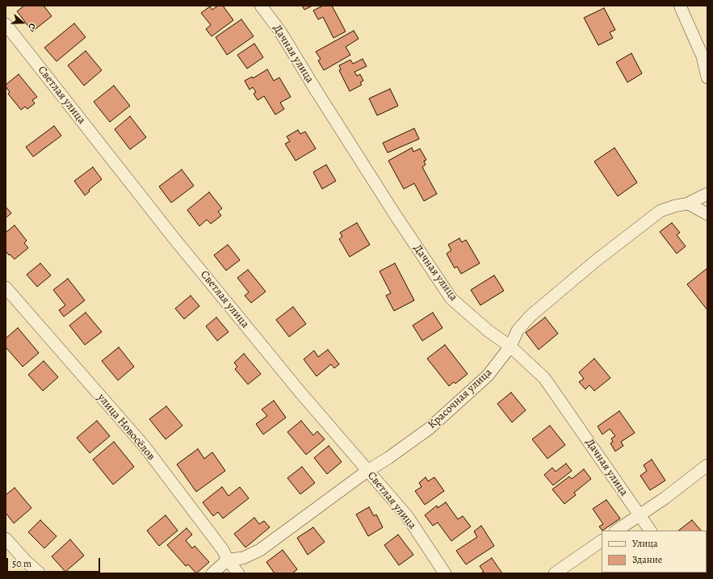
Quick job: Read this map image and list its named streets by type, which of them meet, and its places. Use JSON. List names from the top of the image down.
{
  "streets": {
    "street": [
      "Дачная улица",
      "Светлая улица",
      "Красочная улица",
      "улица Новосёлов"
    ]
  },
  "crossings": [
    ["Дачная улица", "Красочная улица"],
    ["Светлая улица", "Красочная улица"],
    ["Красочная улица", "улица Новосёлов"]
  ],
  "legend": ["Улица", "Здание"],
  "scale_bar": "50 m",
  "north": "right"
}
